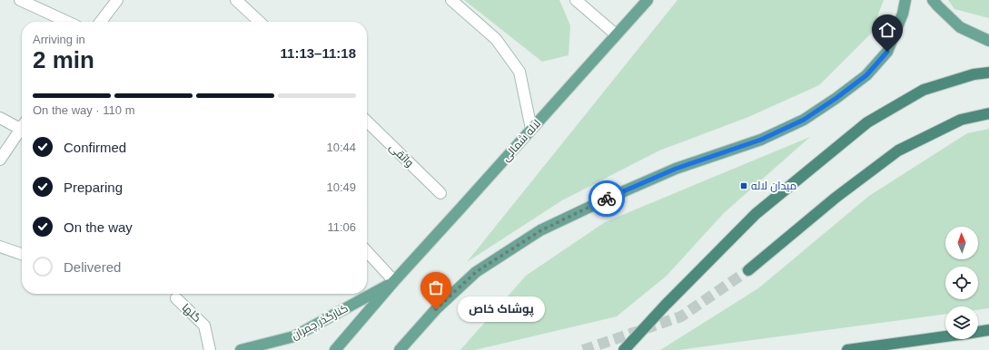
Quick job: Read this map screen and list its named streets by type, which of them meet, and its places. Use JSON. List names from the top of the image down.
{
  "streets": {
    "main road": ["لاله شمالی", "کنارگذر چمران"],
    "street": ["واثقی", "گلها"]
  },
  "crossings": [
    ["لاله شمالی", "کنارگذر چمران"]
  ],
  "places": {
    "transit": ["میدان لاله"],
    "other": ["پوشاک خاص"]
  },
  "north": "top",
  "page": {
    "heading": ["2 min", "Arriving in", "11:13–11:18"],
    "bar": "On the way · 110 m",
    "list": [
      ["Confirmed", "10:44"],
      ["Preparing", "10:49"],
      ["On the way", "11:06"],
      "Delivered"
    ],
    "bubble": "پوشاک خاص"
  }
}
